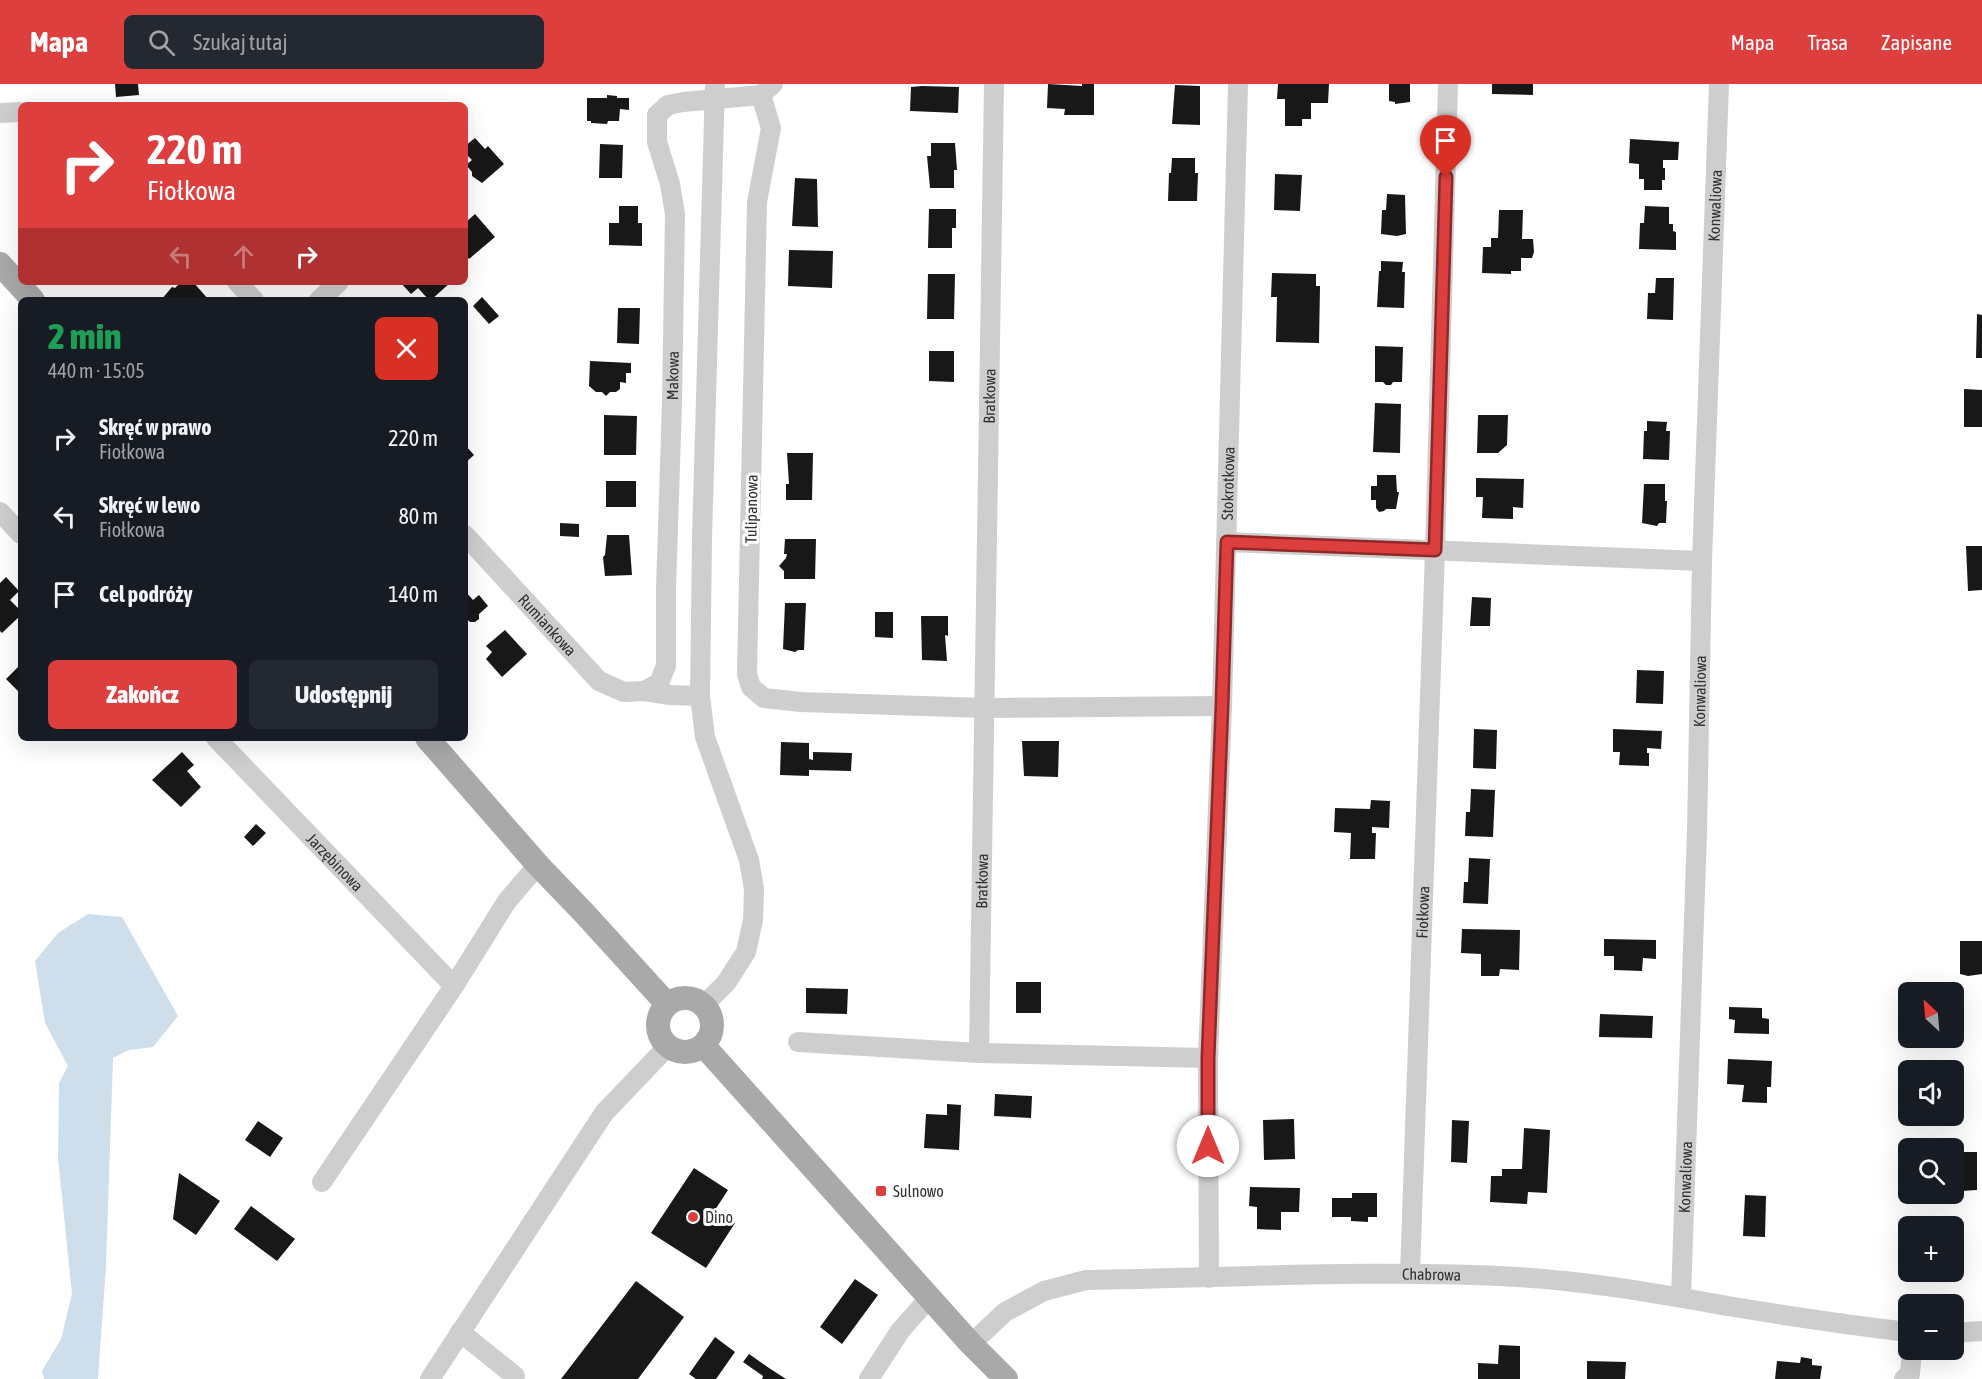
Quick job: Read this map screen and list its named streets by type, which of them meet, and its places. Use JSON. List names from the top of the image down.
{
  "streets": {
    "street": [
      "Konwaliowa",
      "Makowa",
      "Bratkowa",
      "Stokrotkowa",
      "Tulipanowa",
      "Rumiankowa",
      "Jarzębinowa",
      "Fiołkowa",
      "Chabrowa"
    ]
  },
  "crossings": [
    ["Konwaliowa", "Chabrowa"],
    ["Makowa", "Tulipanowa"],
    ["Makowa", "Rumiankowa"],
    ["Bratkowa", "Tulipanowa"],
    ["Stokrotkowa", "Chabrowa"],
    ["Fiołkowa", "Chabrowa"]
  ],
  "places": {
    "transit": ["Sulnowo"],
    "other": ["Dino"]
  },
  "north": "top left",
  "page": {
    "header": "Mapa",
    "search": "Szukaj tutaj",
    "nav": ["Mapa", "Trasa", "Zapisane"],
    "turn": ["220 m", "Fiołkowa"],
    "heading": ["2 min", "440 m · 15:05"],
    "list": [
      {
        "name": "Skręć w prawo",
        "note": "Fiołkowa",
        "value": "220 m"
      },
      {
        "name": "Skręć w lewo",
        "note": "Fiołkowa",
        "value": "80 m"
      },
      {
        "name": "Cel podróży",
        "value": "140 m"
      }
    ],
    "buttons": ["Zakończ", "Udostępnij"],
    "map_buttons": ["+", "−"]
  }
}
